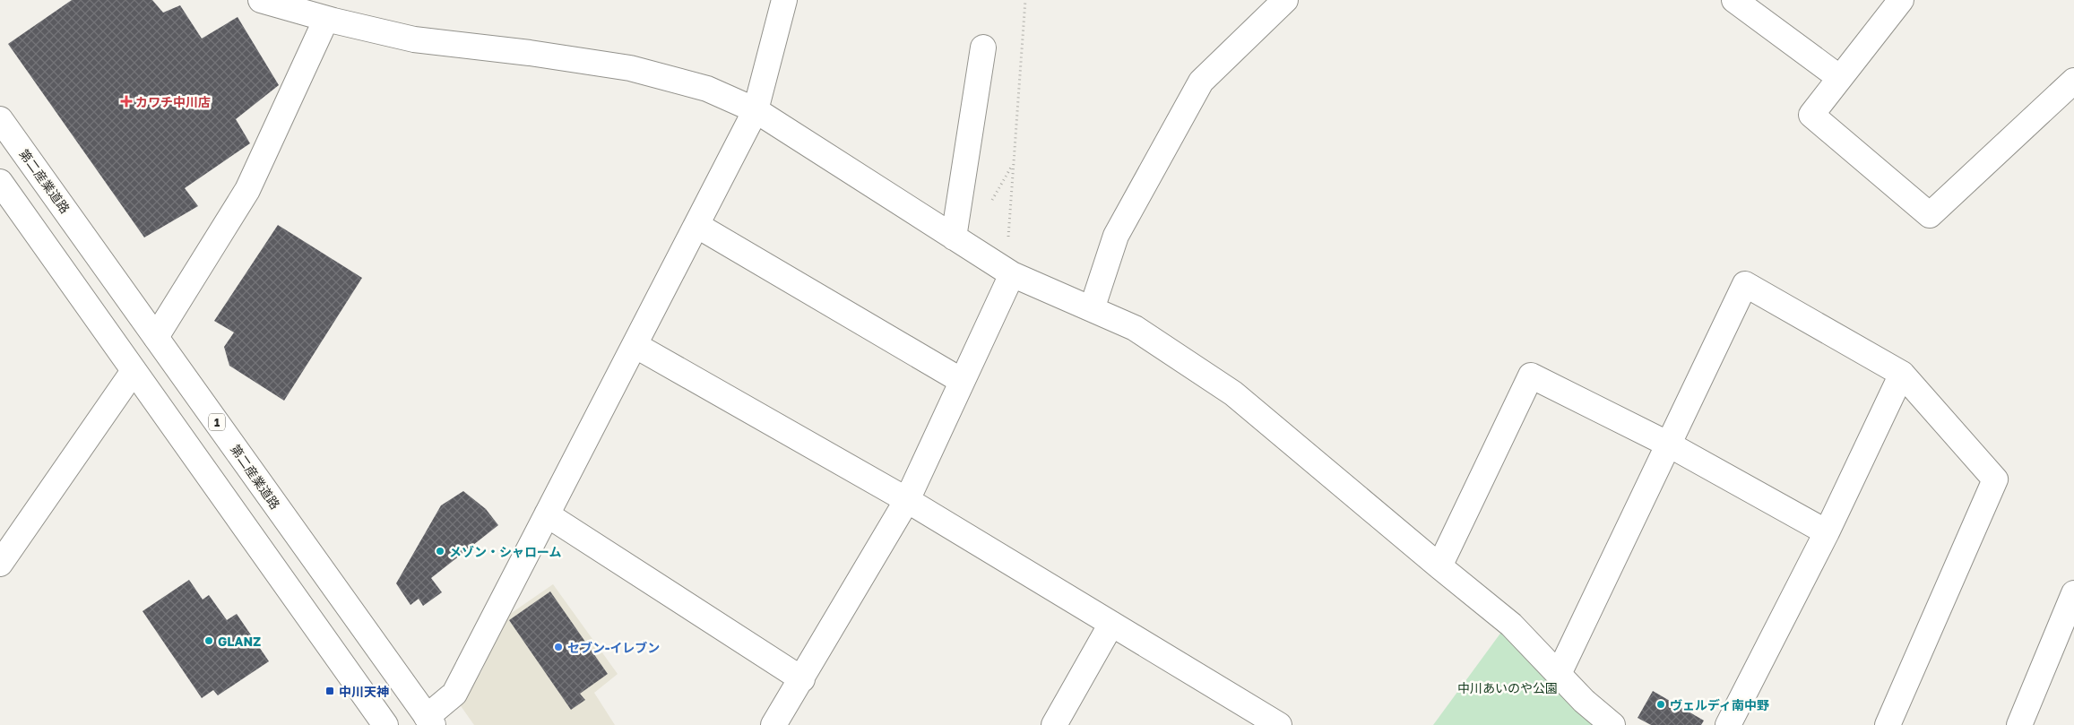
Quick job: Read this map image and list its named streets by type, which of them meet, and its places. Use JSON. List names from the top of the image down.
{
  "streets": {
    "street": ["第二産業道路", "1"]
  },
  "parks": ["中川あいのや公園"],
  "places": {
    "health": ["カワチ中川店"],
    "other": [
      "メゾン・シャローム",
      "GLANZ",
      "セブン-イレブン",
      "ヴェルディ南中野"
    ],
    "transit": ["中川天神"]
  }
}
